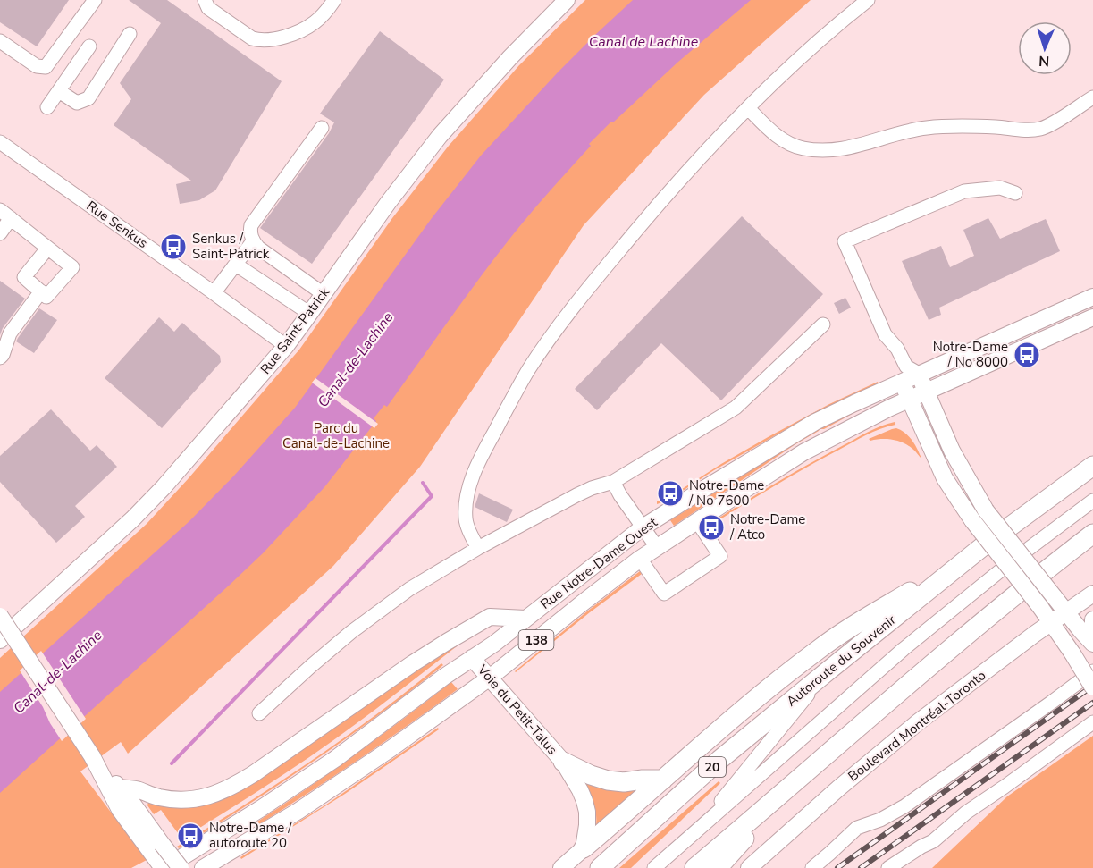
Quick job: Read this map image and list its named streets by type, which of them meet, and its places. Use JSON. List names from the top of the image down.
{
  "streets": {
    "highway": ["Autoroute du Souvenir", "20"],
    "main road": [
      "Rue Saint-Patrick",
      "Rue Notre-Dame Ouest",
      "138",
      "Voie du Petit-Talus",
      "Boulevard Montréal-Toronto"
    ],
    "street": ["Rue Senkus"]
  },
  "crossings": [
    ["Rue Senkus", "Rue Saint-Patrick"],
    ["Rue Notre-Dame Ouest", "Voie du Petit-Talus"]
  ],
  "water": ["Canal de Lachine", "Canal-de-Lachine"],
  "parks": ["Parc du Canal-de-Lachine"],
  "places": {
    "bus stop": [
      "Senkus / Saint-Patrick",
      "Notre-Dame / No 8000",
      "Notre-Dame / No 7600",
      "Notre-Dame / Atco",
      "Notre-Dame / autoroute 20"
    ]
  },
  "north": "bottom"
}
